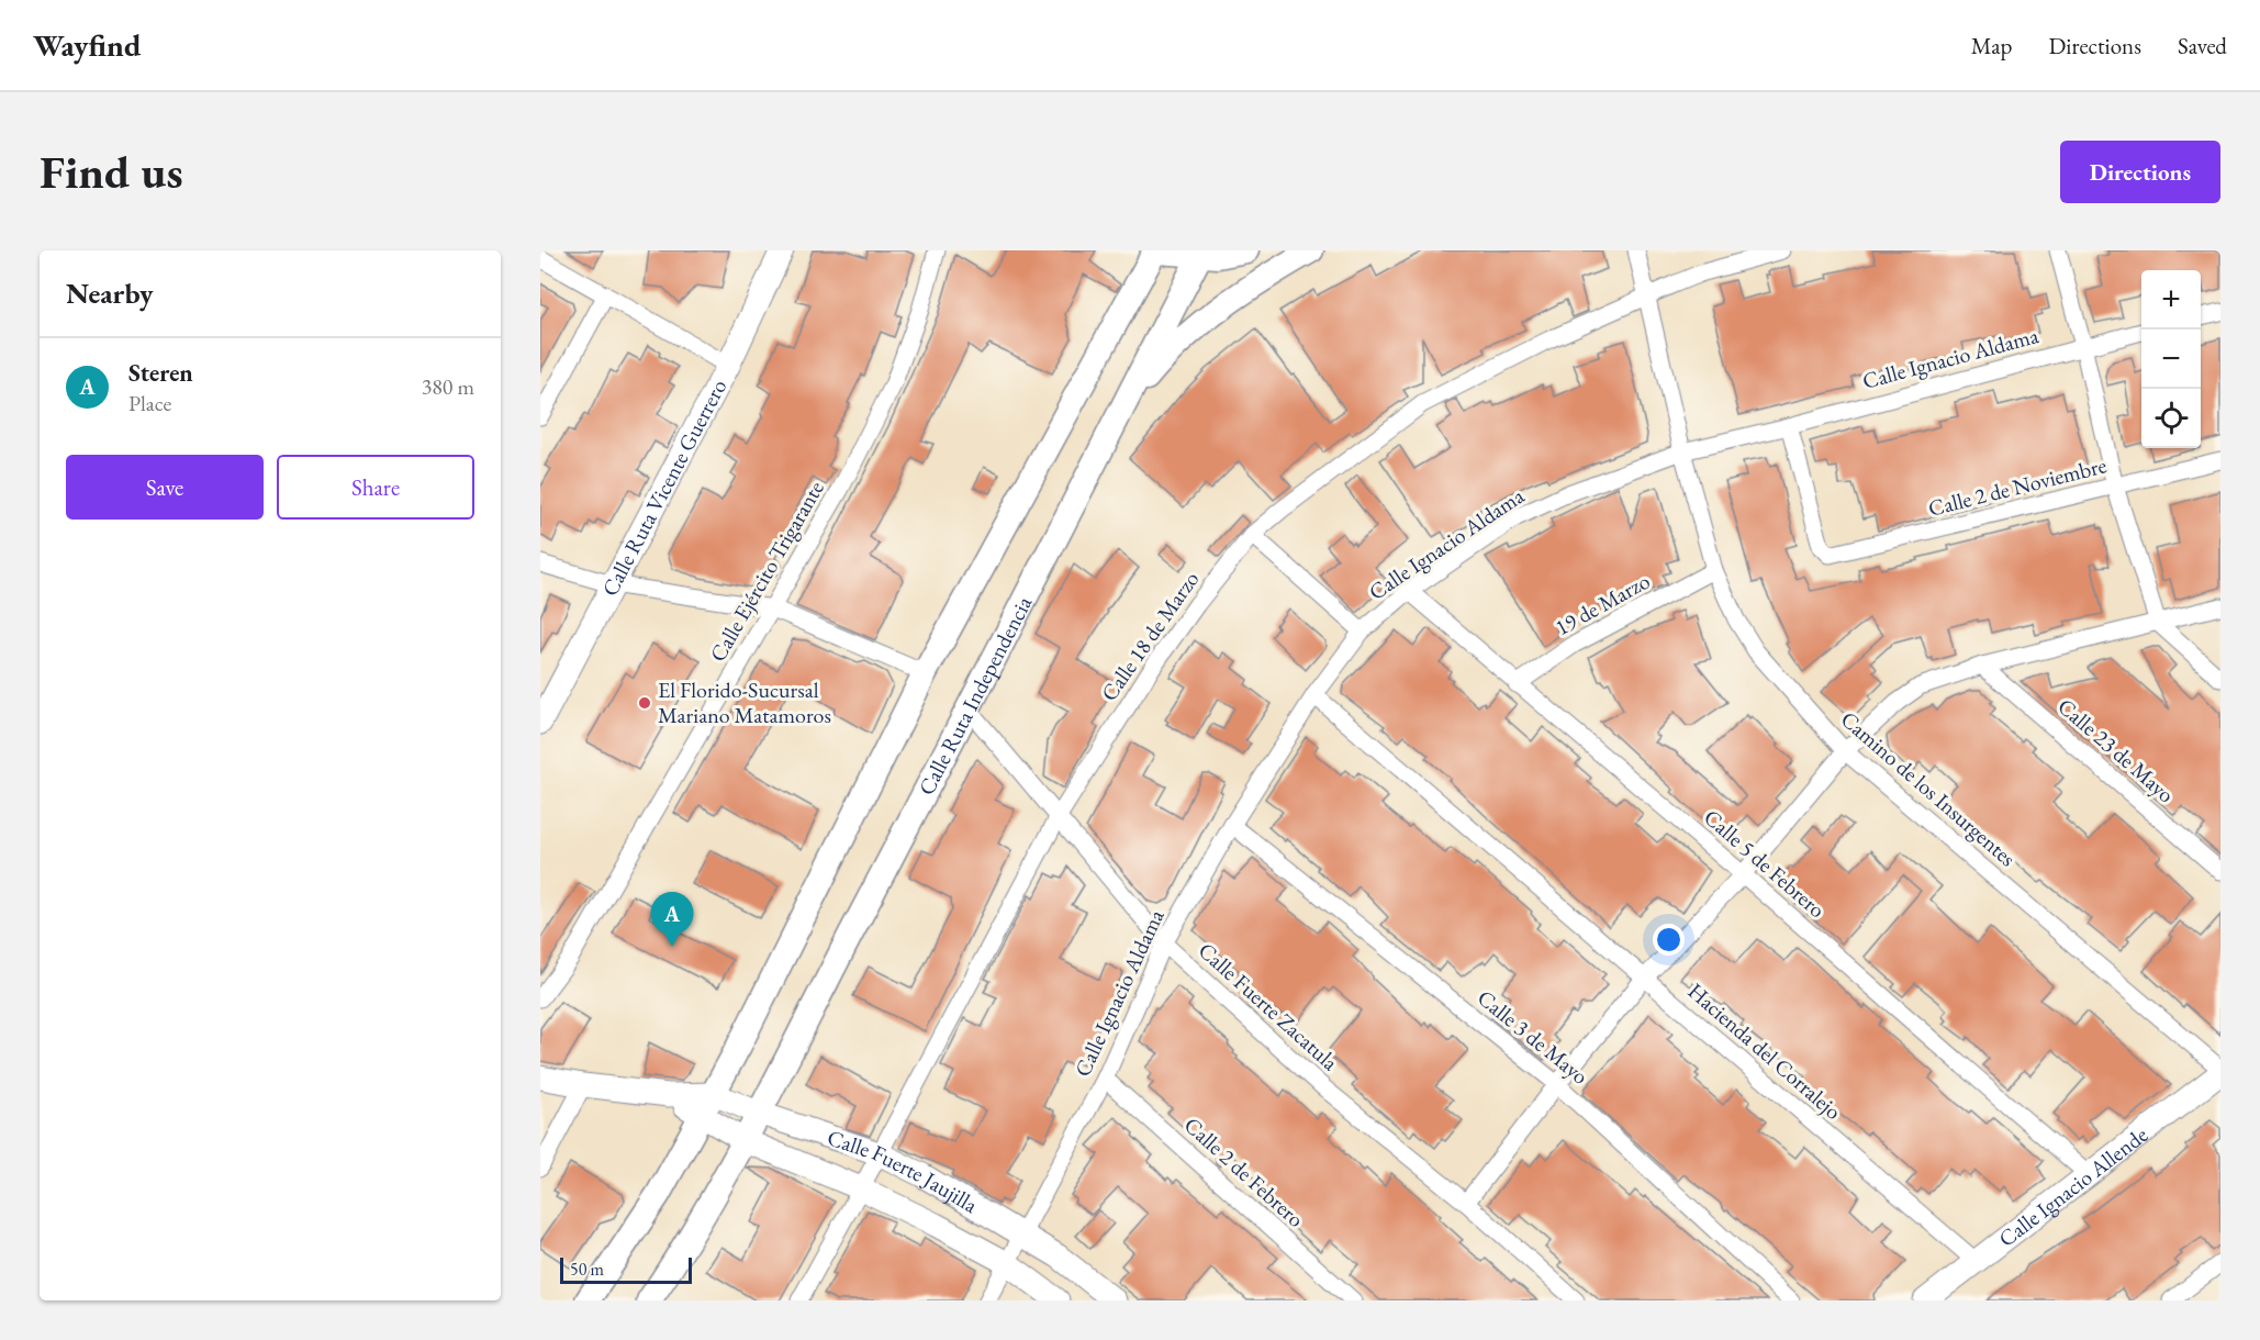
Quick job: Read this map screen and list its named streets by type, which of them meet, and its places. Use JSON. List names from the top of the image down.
{
  "streets": {
    "main road": [
      "Calle Ruta Vicente Guerrero",
      "Calle Ruta Independencia",
      "Calle Fuerte Jaujilla",
      "Calle Ignacio Allende"
    ],
    "street": [
      "Calle Ignacio Aldama",
      "Calle 2 de Noviembre",
      "Calle Ejército Trigarante",
      "19 de Marzo",
      "Calle 18 de Marzo",
      "Calle 23 de Mayo",
      "Camino de los Insurgentes",
      "Calle 5 de Febrero",
      "Calle Fuerte Zacatula",
      "Calle 3 de Mayo",
      "Hacienda del Corralejo",
      "Calle 2 de Febrero"
    ]
  },
  "crossings": [
    ["Calle Ignacio Aldama", "Calle 2 de Noviembre"],
    ["Calle Ignacio Aldama", "Camino de los Insurgentes"],
    ["Calle Ignacio Aldama", "Calle 5 de Febrero"],
    ["Calle Ignacio Aldama", "Calle Fuerte Zacatula"],
    ["Calle Ignacio Aldama", "Calle 3 de Mayo"],
    ["Calle Ignacio Aldama", "Hacienda del Corralejo"],
    ["Calle Ignacio Aldama", "Calle Fuerte Jaujilla"],
    ["Calle Ignacio Aldama", "Calle 2 de Febrero"],
    ["19 de Marzo", "Camino de los Insurgentes"],
    ["19 de Marzo", "Calle 5 de Febrero"],
    ["Calle 18 de Marzo", "Camino de los Insurgentes"],
    ["Calle 18 de Marzo", "Calle Fuerte Zacatula"],
    ["Calle 18 de Marzo", "Calle Fuerte Jaujilla"],
    ["Calle Ruta Independencia", "Calle Fuerte Zacatula"],
    ["Calle Ruta Independencia", "Calle Fuerte Jaujilla"],
    ["Camino de los Insurgentes", "Calle Ignacio Allende"],
    ["Calle 5 de Febrero", "Calle Ignacio Allende"],
    ["Hacienda del Corralejo", "Calle Ignacio Allende"]
  ],
  "places": ["El Florido-Sucursal Mariano Matamoros"],
  "scale_bar": "50 m",
  "page": {
    "header": "Wayfind",
    "nav": ["Map", "Directions", "Saved"],
    "buttons": [
      "Directions",
      ["Save", "Share"]
    ],
    "title": "Find us",
    "heading": "Nearby",
    "map_buttons": ["+", "−"],
    "list": [
      {
        "mark": "A",
        "name": "Steren",
        "note": "Place",
        "value": "380 m"
      }
    ],
    "pins": "A",
    "scale": "50 m"
  }
}
